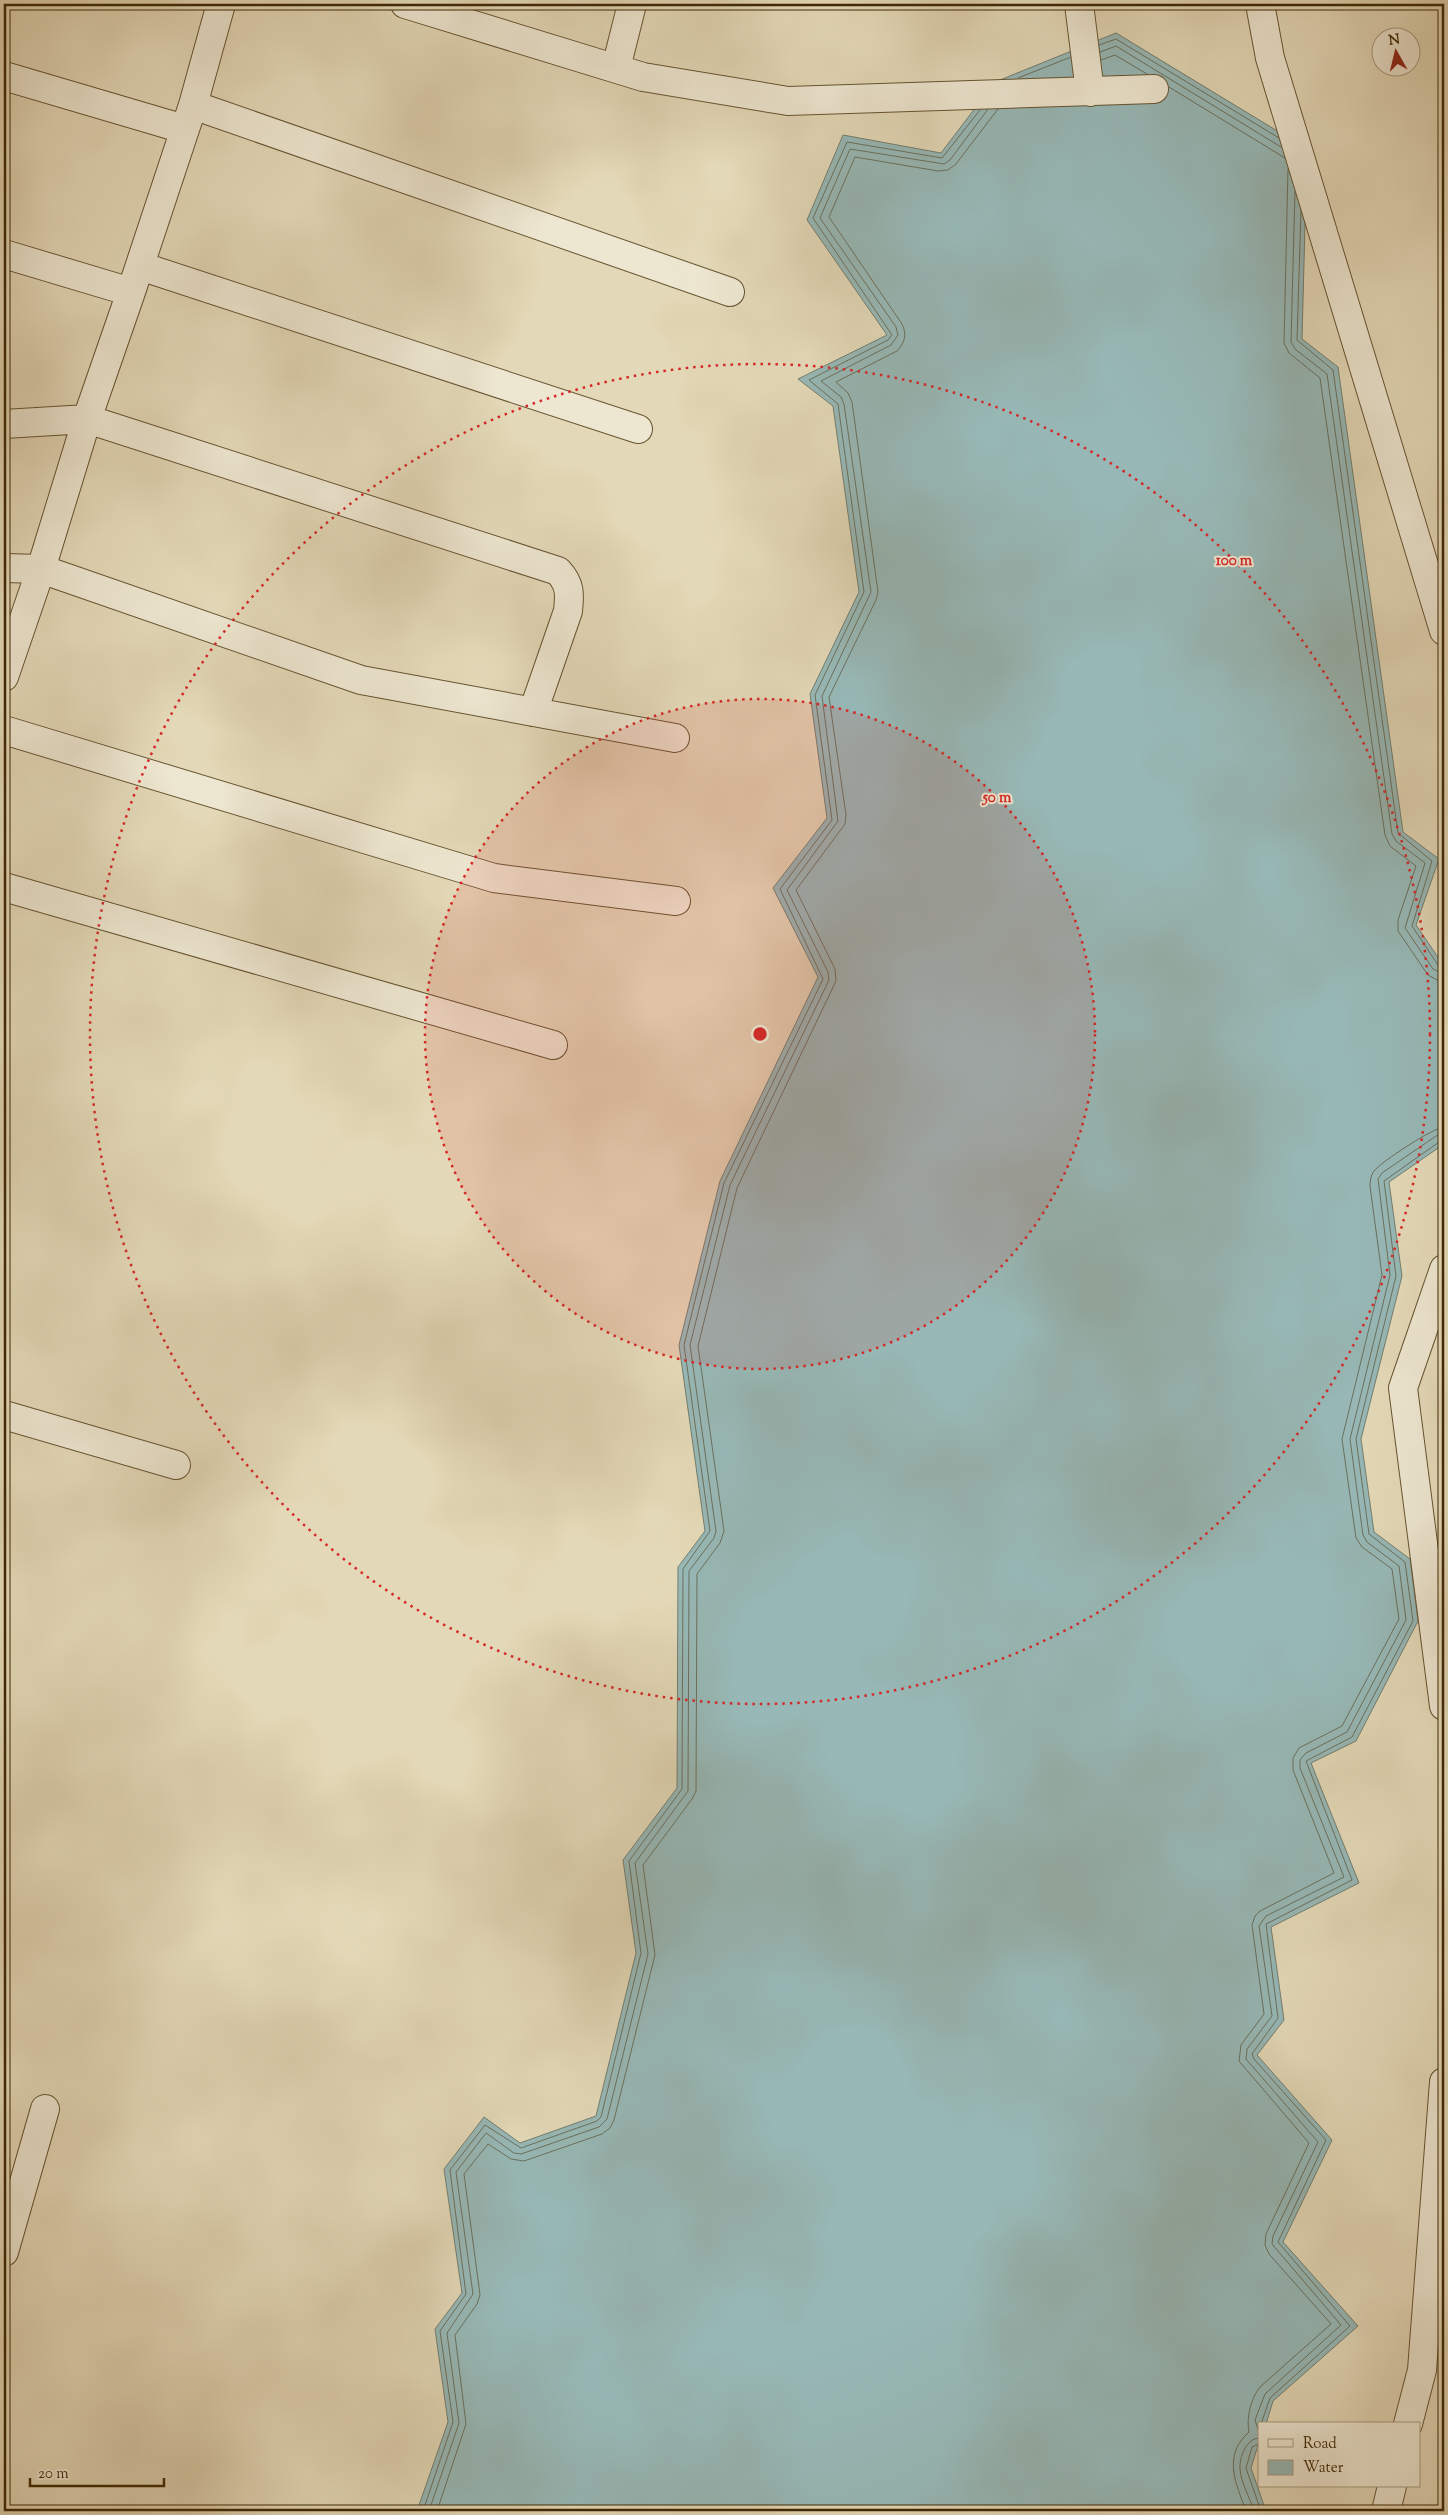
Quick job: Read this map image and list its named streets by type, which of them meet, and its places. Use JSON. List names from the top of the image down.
{
  "legend": ["Road", "Water"],
  "scale_bar": "20 m",
  "north": "top",
  "rings": ["100 m", "50 m"]
}
